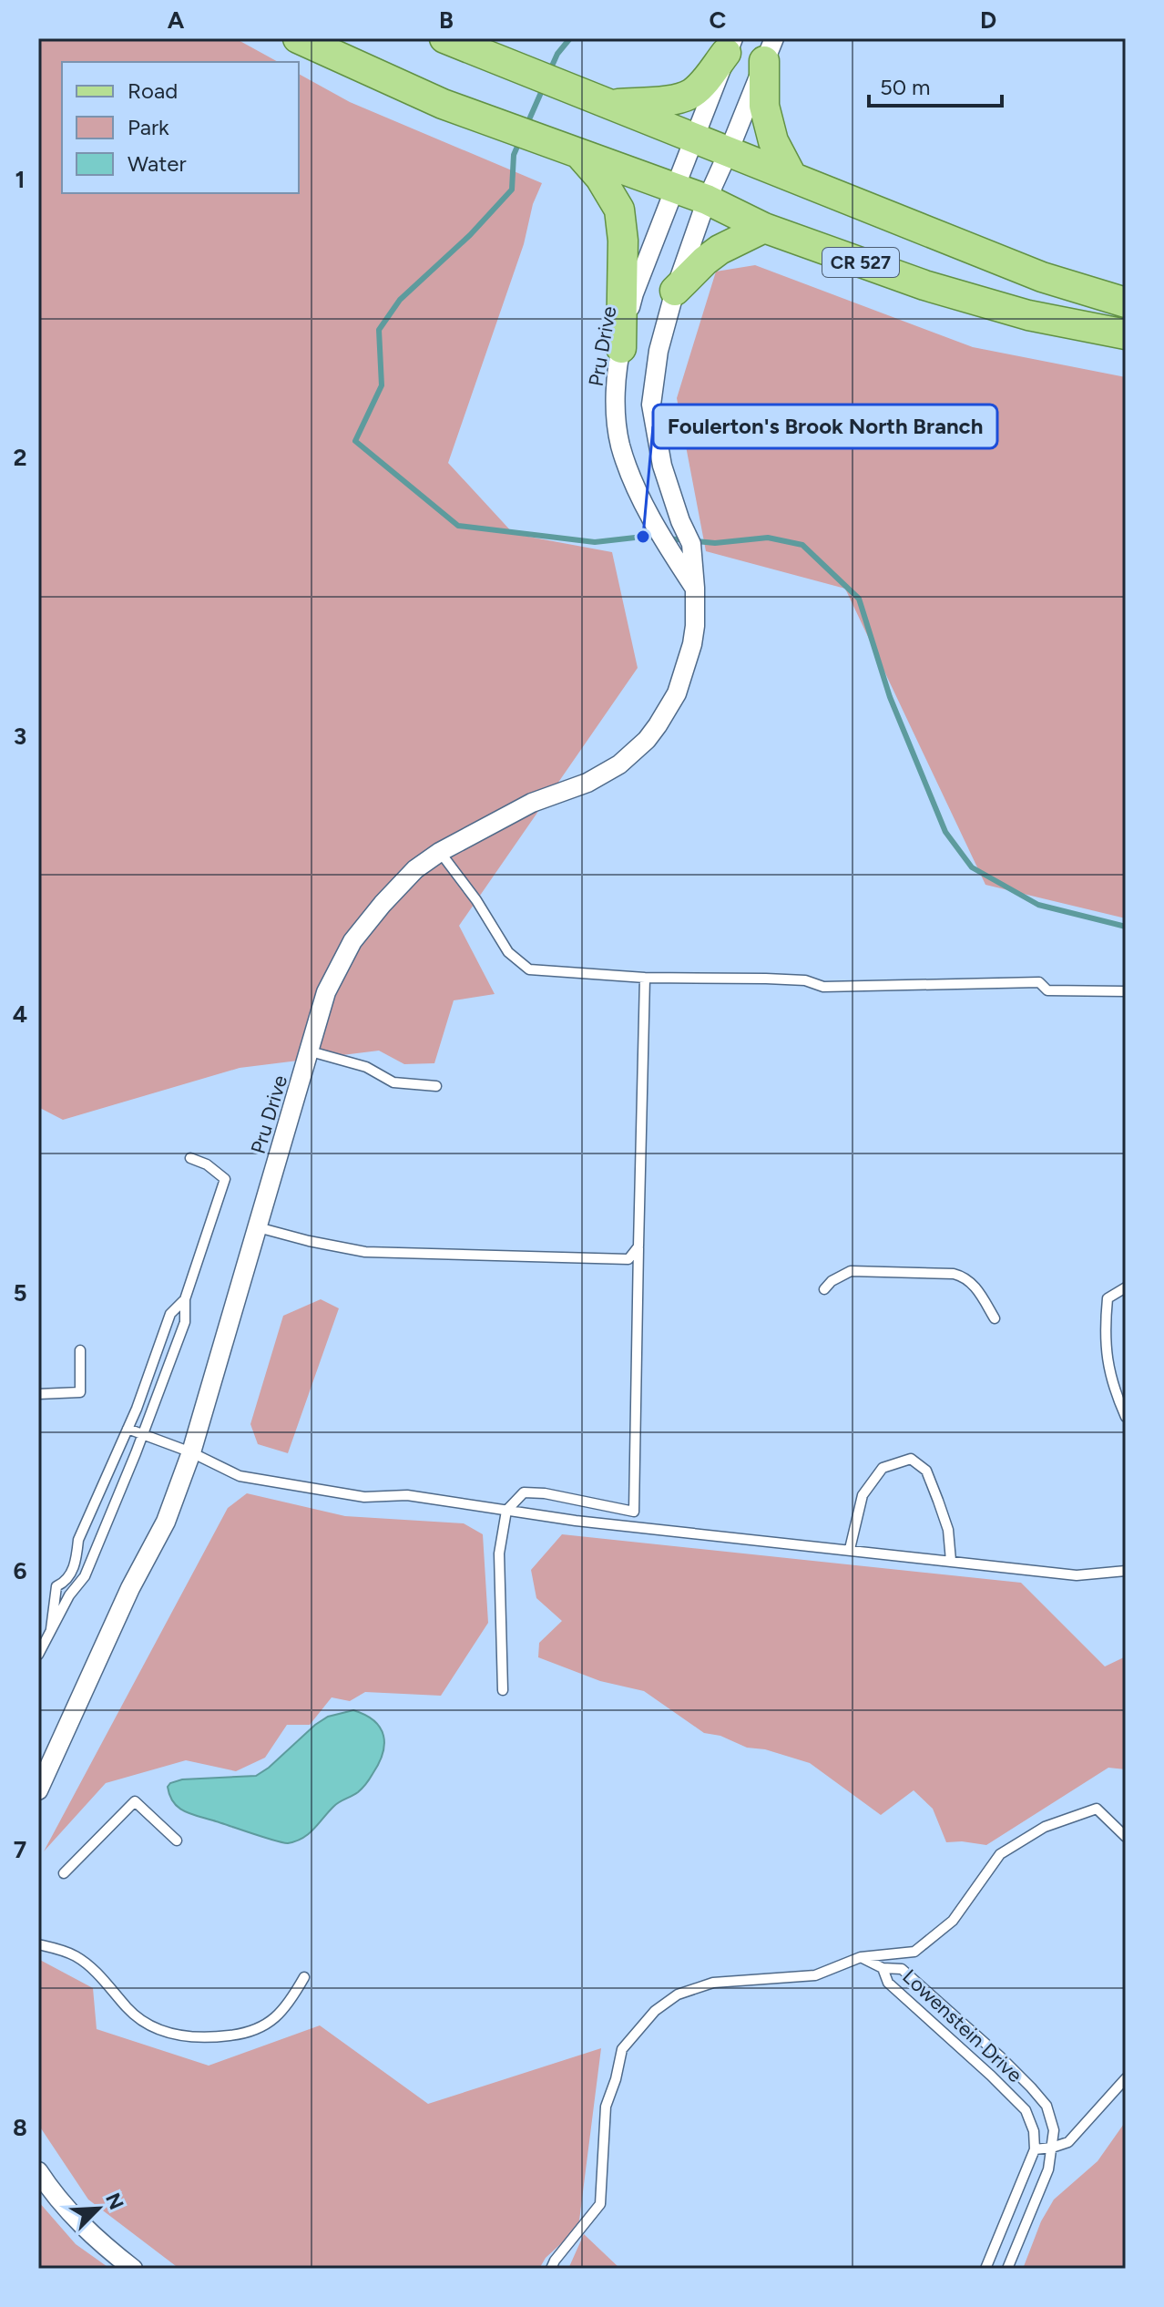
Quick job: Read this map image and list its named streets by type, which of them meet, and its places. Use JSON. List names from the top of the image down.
{
  "streets": {
    "main road": ["CR 527"],
    "street": ["Pru Drive"],
    "lane": ["Lowenstein Drive"]
  },
  "crossings": [
    ["CR 527", "Pru Drive"]
  ],
  "places": ["Foulerton's Brook North Branch"],
  "legend": ["Road", "Park", "Water"],
  "scale_bar": "50 m",
  "north": "top right",
  "grid": {
    "columns": [
      "A",
      "B",
      "C",
      "D"
    ],
    "rows": [
      "1",
      "2",
      "3",
      "4",
      "5",
      "6",
      "7",
      "8"
    ]
  }
}
